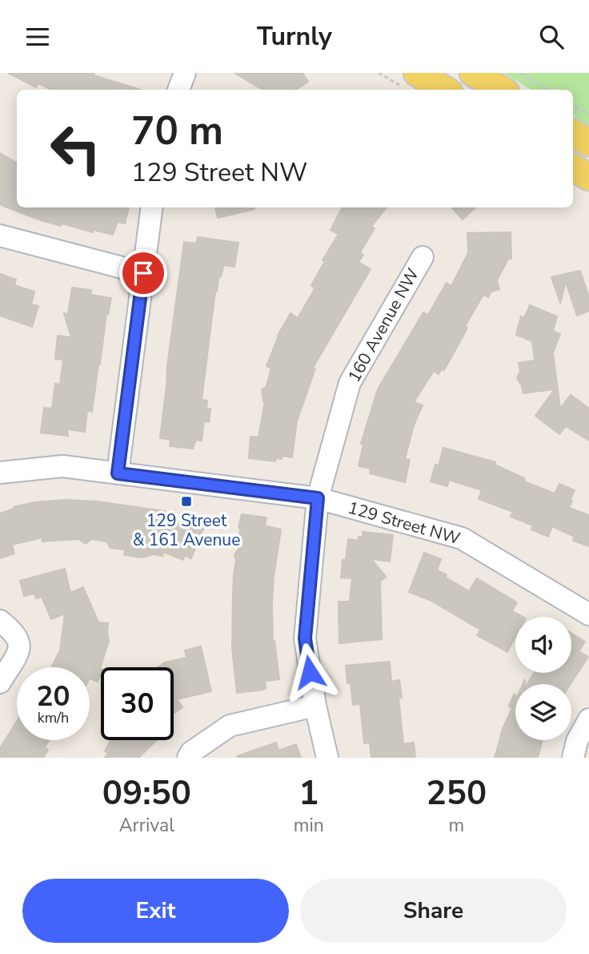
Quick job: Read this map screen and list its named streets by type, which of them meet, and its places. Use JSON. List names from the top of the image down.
{
  "streets": {
    "street": ["160 Avenue NW", "129 Street NW"]
  },
  "crossings": [
    ["160 Avenue NW", "129 Street NW"]
  ],
  "places": {
    "transit": ["129 Street & 161 Avenue"]
  },
  "page": {
    "header": "Turnly",
    "turn": ["70 m", "129 Street NW"],
    "speed": "20 km/h",
    "limit": "30",
    "eta": [
      "09:50",
      "Arrival",
      "1",
      "min",
      "250",
      "m"
    ],
    "buttons": ["Exit", "Share"]
  }
}
